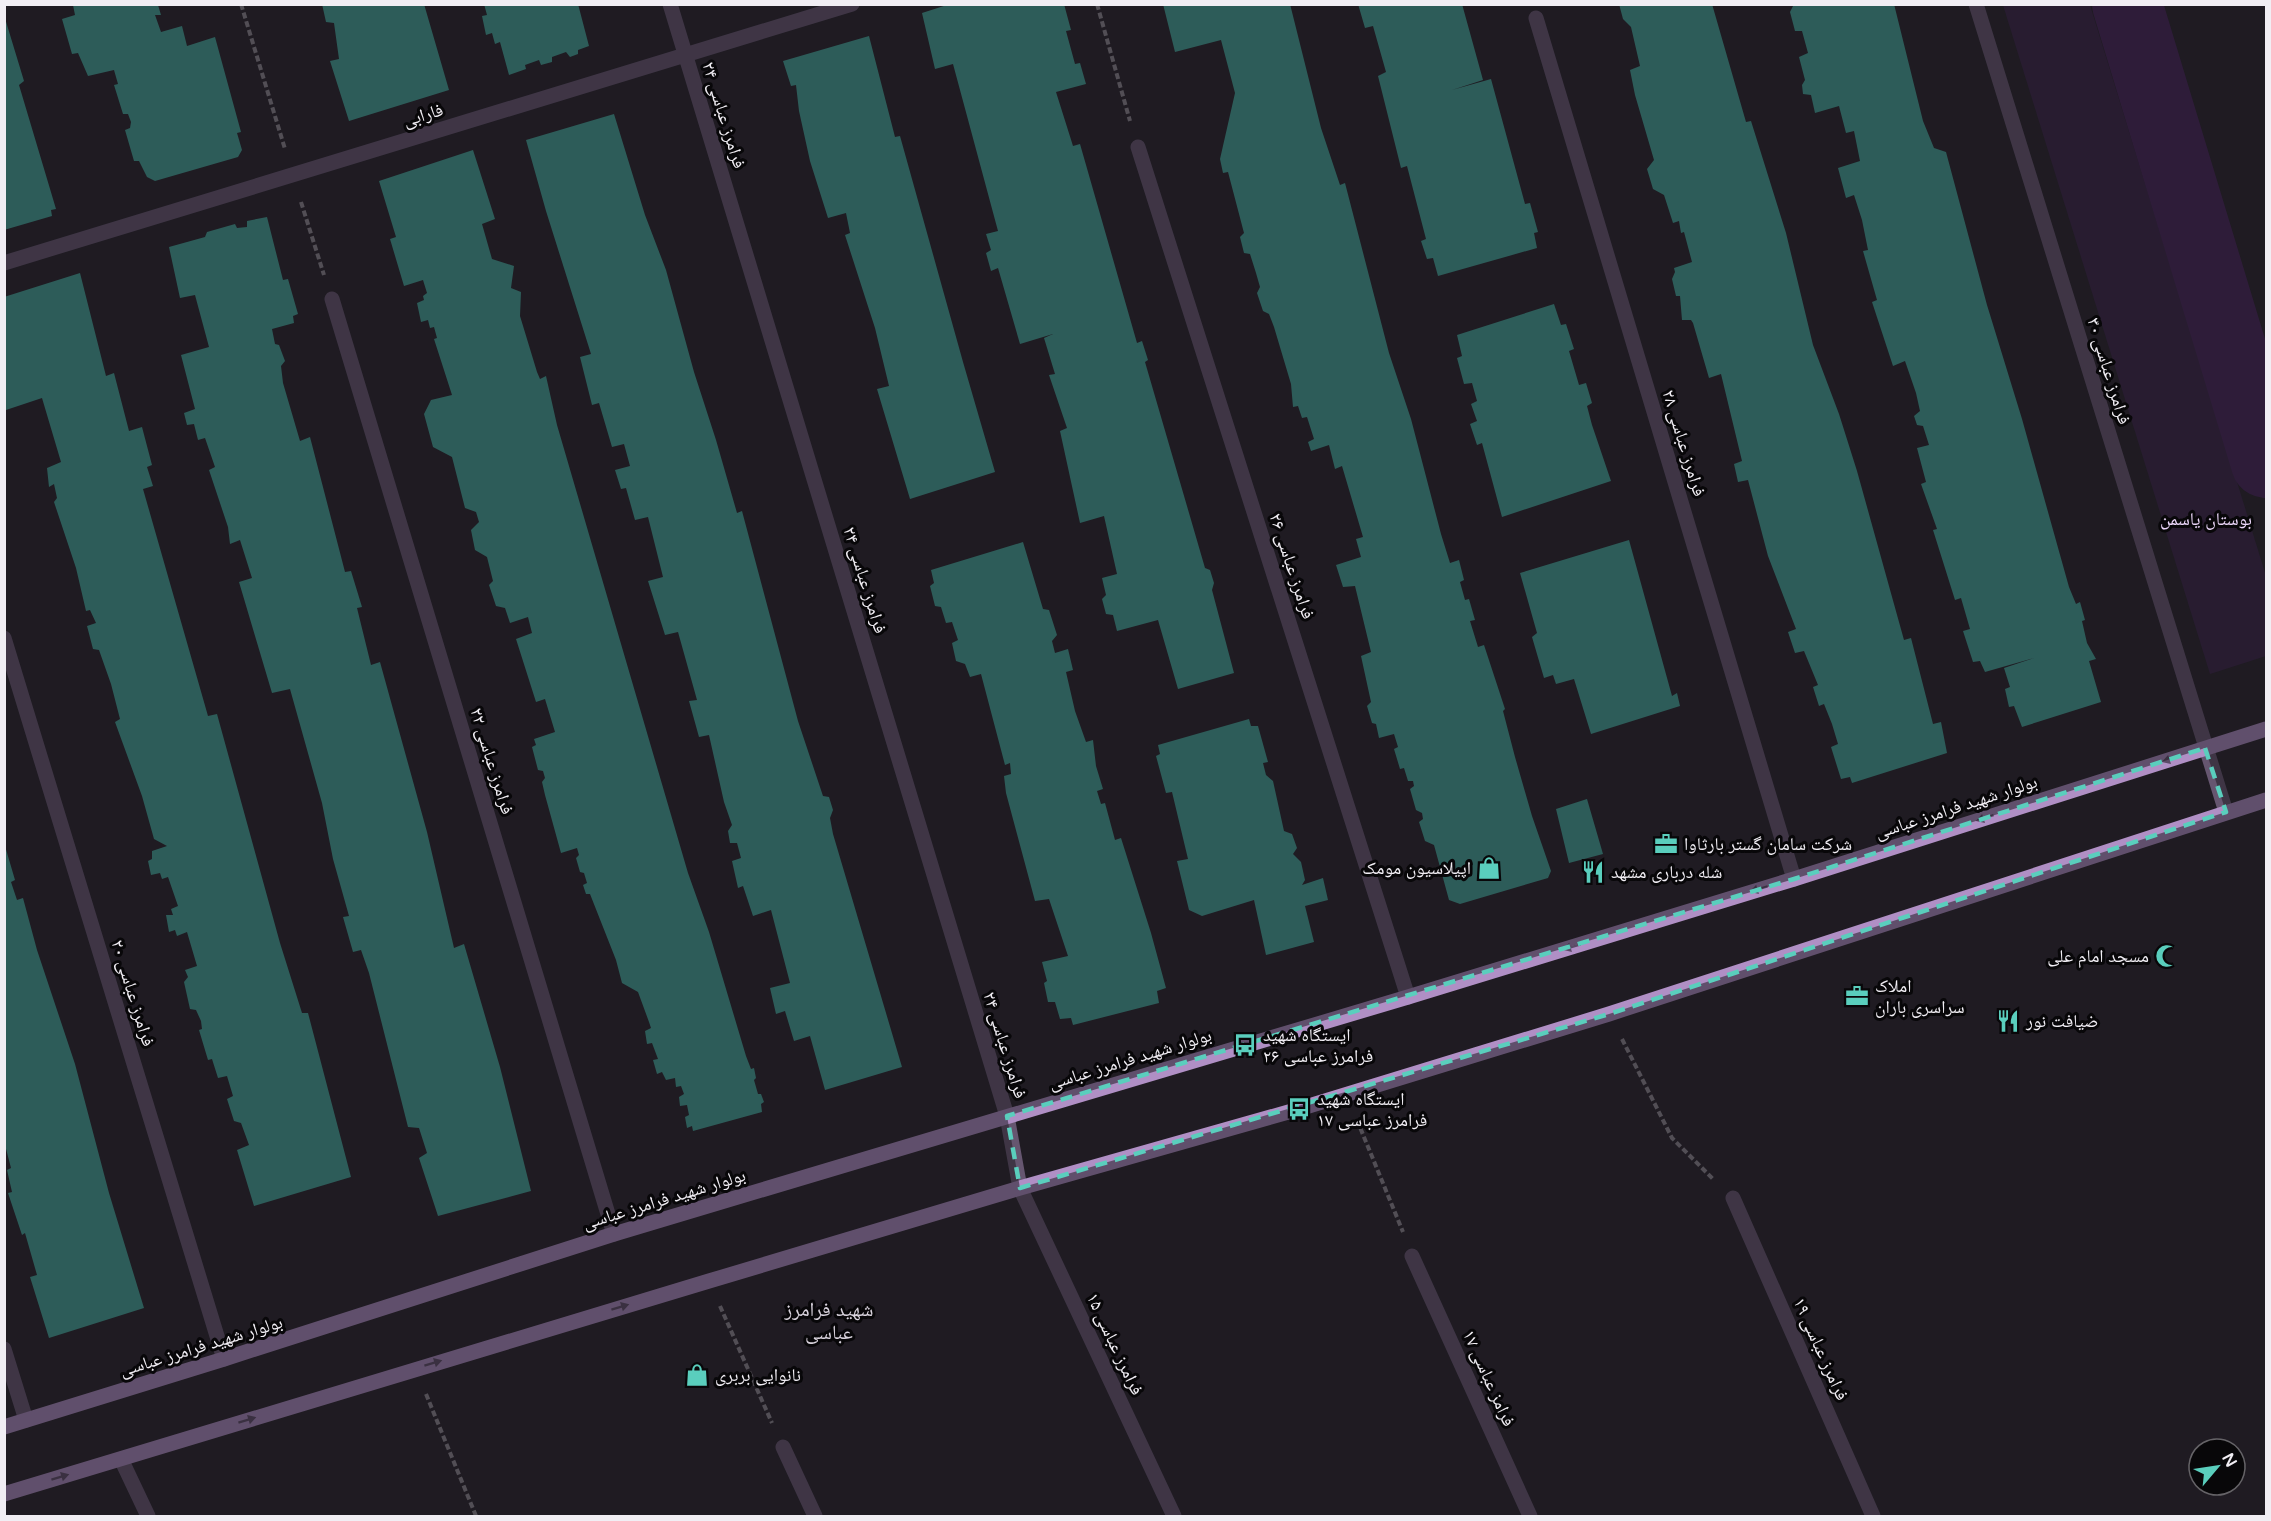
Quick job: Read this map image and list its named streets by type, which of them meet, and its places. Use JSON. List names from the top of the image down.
{
  "streets": {
    "main road": ["بولوار شهید فرامرز عباسی"],
    "street": [
      "فارابی",
      "فرامرز عباسی ۲۴",
      "فرامرز عباسی ۳۰",
      "فرامرز عباسی ۲۸",
      "فرامرز عباسی ۲۶",
      "فرامرز عباسی ۲۲",
      "فرامرز عباسی ۲۰",
      "فرامرز عباسی ۱۵",
      "فرامرز عباسی ۱۹",
      "فرامز عباسی ۱۷"
    ]
  },
  "crossings": [
    ["فارابی", "فرامرز عباسی ۲۴"],
    ["فرامرز عباسی ۲۴", "بولوار شهید فرامرز عباسی"],
    ["فرامرز عباسی ۲۴", "فرامرز عباسی ۱۵"],
    ["فرامرز عباسی ۳۰", "بولوار شهید فرامرز عباسی"],
    ["فرامرز عباسی ۲۸", "بولوار شهید فرامرز عباسی"],
    ["فرامرز عباسی ۲۶", "بولوار شهید فرامرز عباسی"],
    ["فرامرز عباسی ۲۲", "بولوار شهید فرامرز عباسی"],
    ["بولوار شهید فرامرز عباسی", "فرامرز عباسی ۲۰"]
  ],
  "districts": ["شهید فرامرز عباسی"],
  "parks": ["بوستان یاسمن"],
  "places": {
    "office": ["شرکت سامان گستر بارثاوا", "املاک سراسری باران"],
    "shop": ["اپیلاسیون مومک", "نانوایی بربری"],
    "restaurant": ["شله درباری مشهد", "ضیافت نور"],
    "mosque": ["مسجد امام علی"],
    "bus stop": ["ایستگاه شهید فرامرز عباسی ۲۶", "ایستگاه شهید فرامرز عباسی ۱۷"]
  },
  "north": "top right"
}
